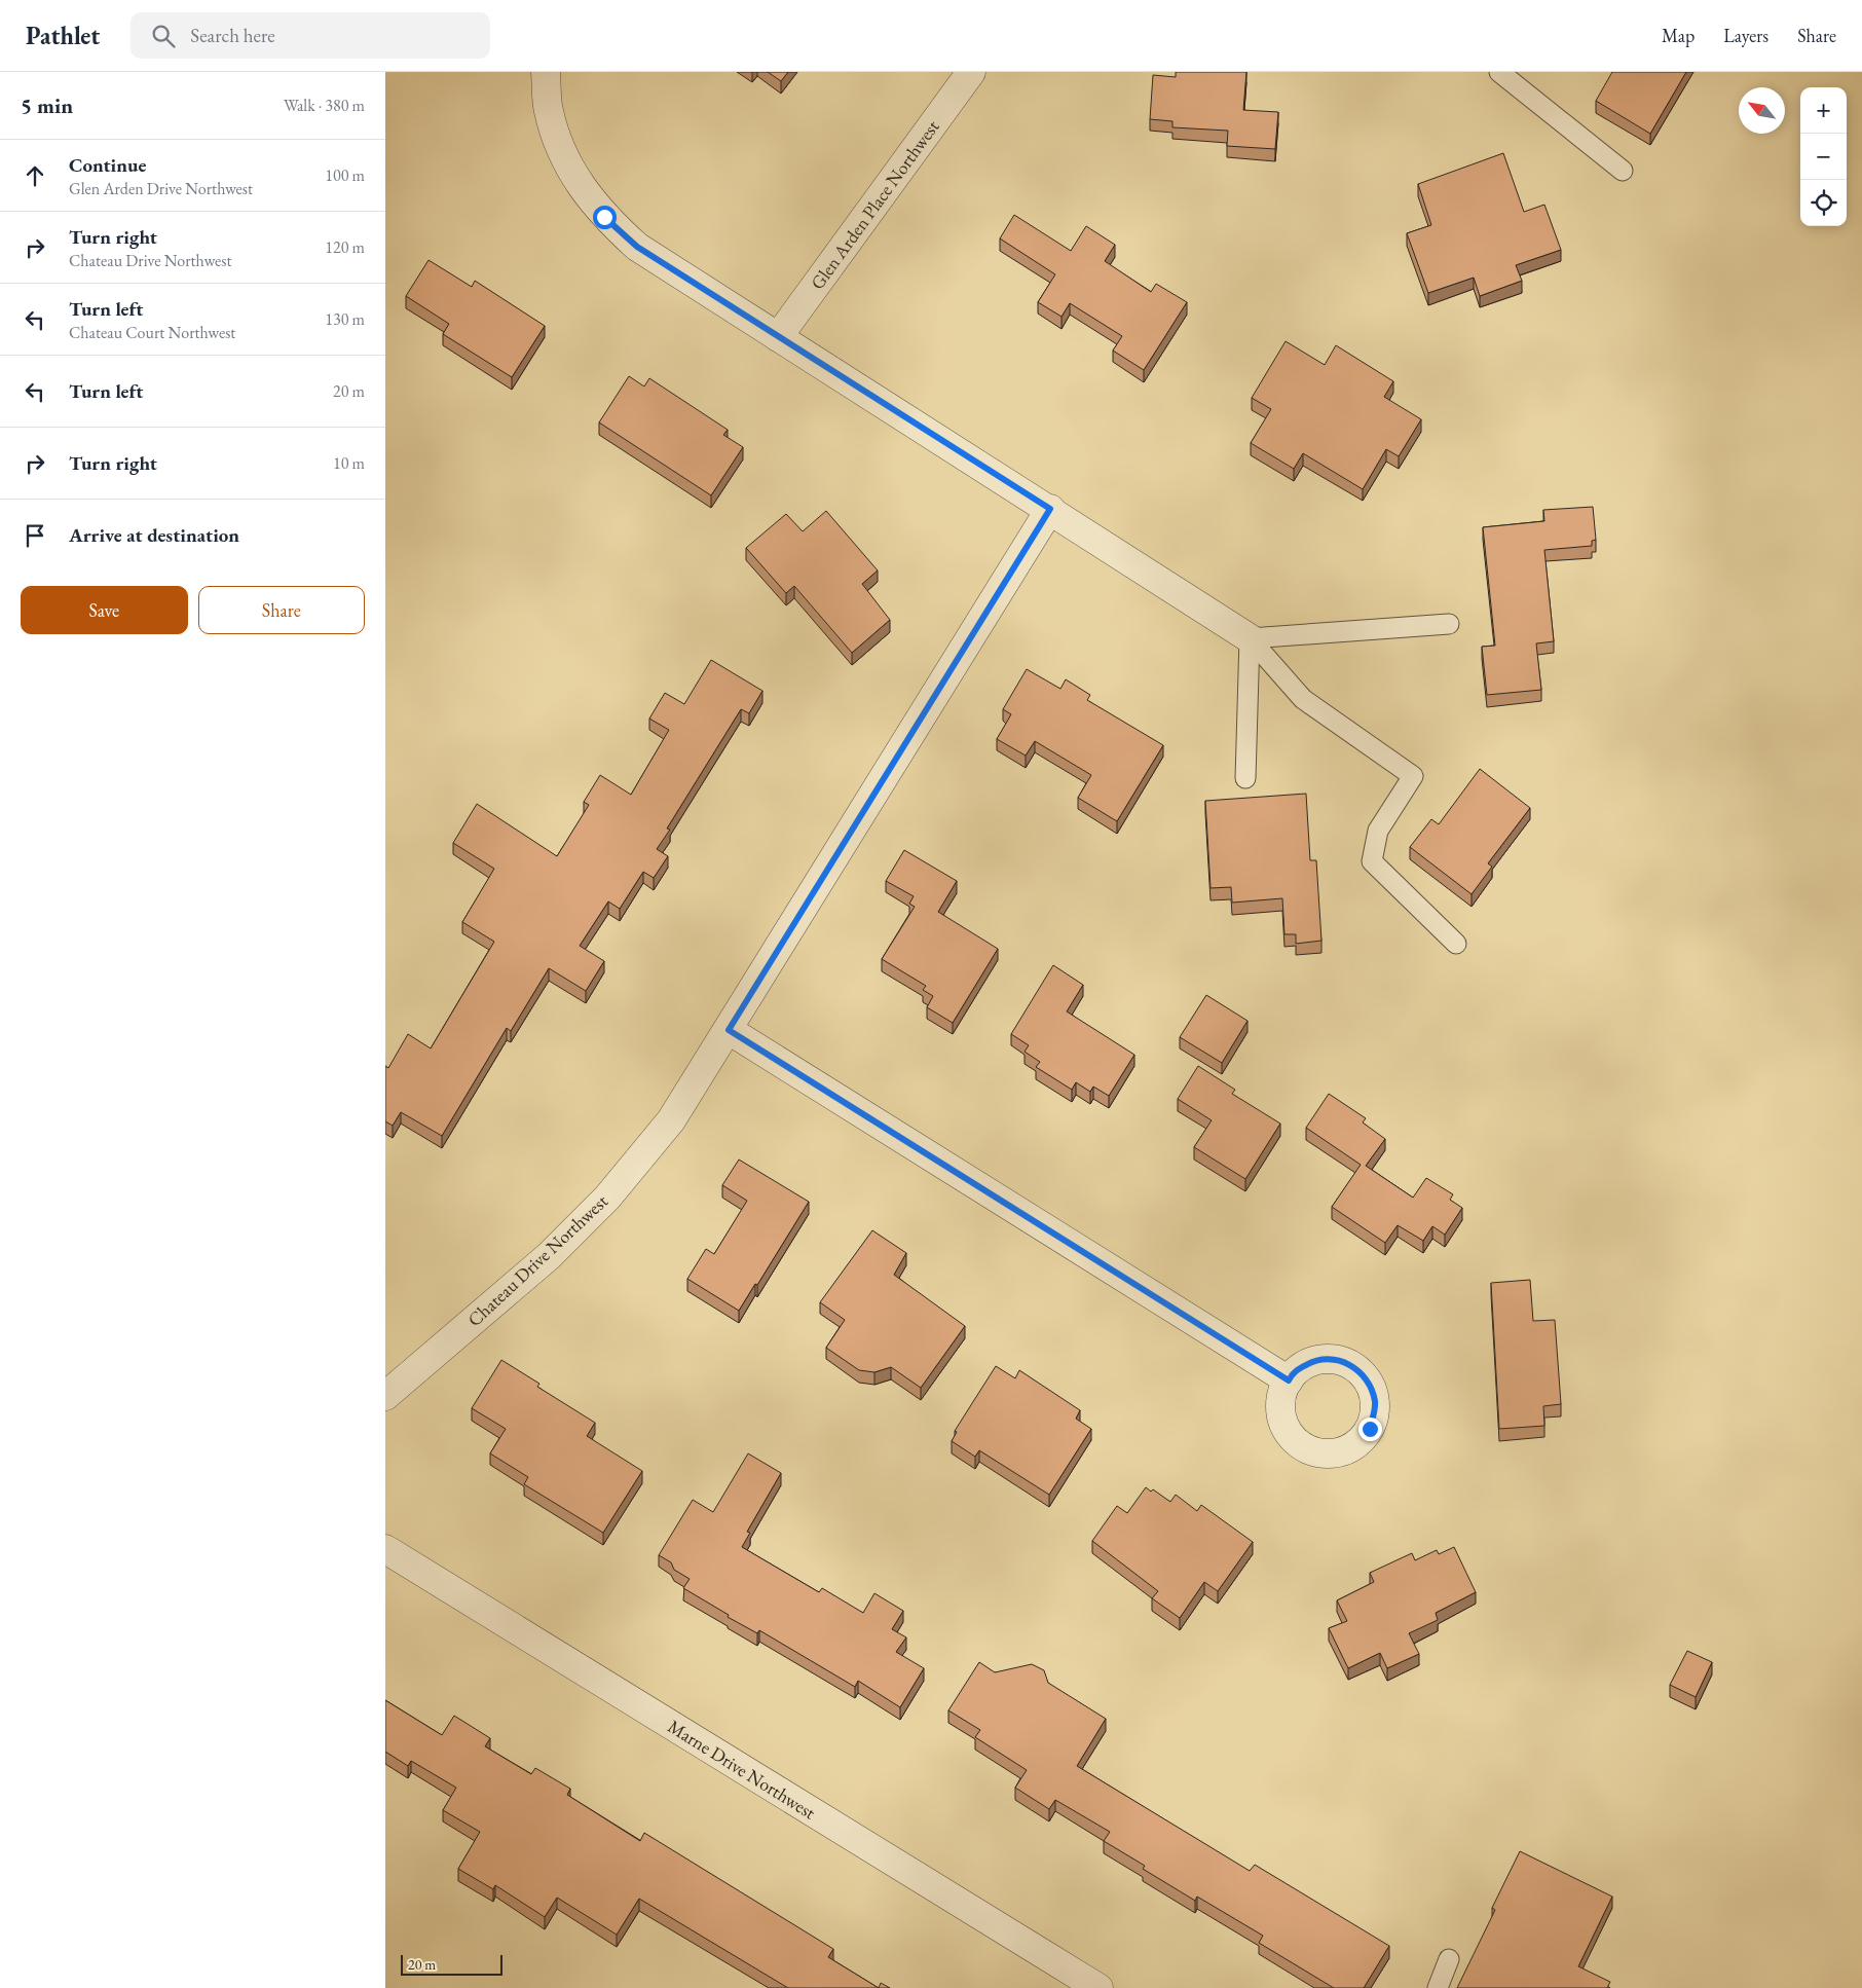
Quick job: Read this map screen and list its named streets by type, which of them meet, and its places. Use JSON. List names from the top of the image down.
{
  "streets": {
    "street": ["Glen Arden Place Northwest", "Chateau Drive Northwest", "Marne Drive Northwest"]
  },
  "scale_bar": "20 m",
  "north": "top left",
  "page": {
    "header": "Pathlet",
    "search": "Search here",
    "nav": ["Map", "Layers", "Share"],
    "heading": ["5 min", "Walk · 380 m"],
    "map_buttons": ["+", "−"],
    "list": [
      ["Continue", "Glen Arden Drive Northwest", "100 m"],
      ["Turn right", "Chateau Drive Northwest", "120 m"],
      ["Turn left", "Chateau Court Northwest", "130 m"],
      ["Turn left", "20 m"],
      ["Turn right", "10 m"],
      "Arrive at destination"
    ],
    "buttons": ["Save", "Share"],
    "scale": "20 m"
  }
}
